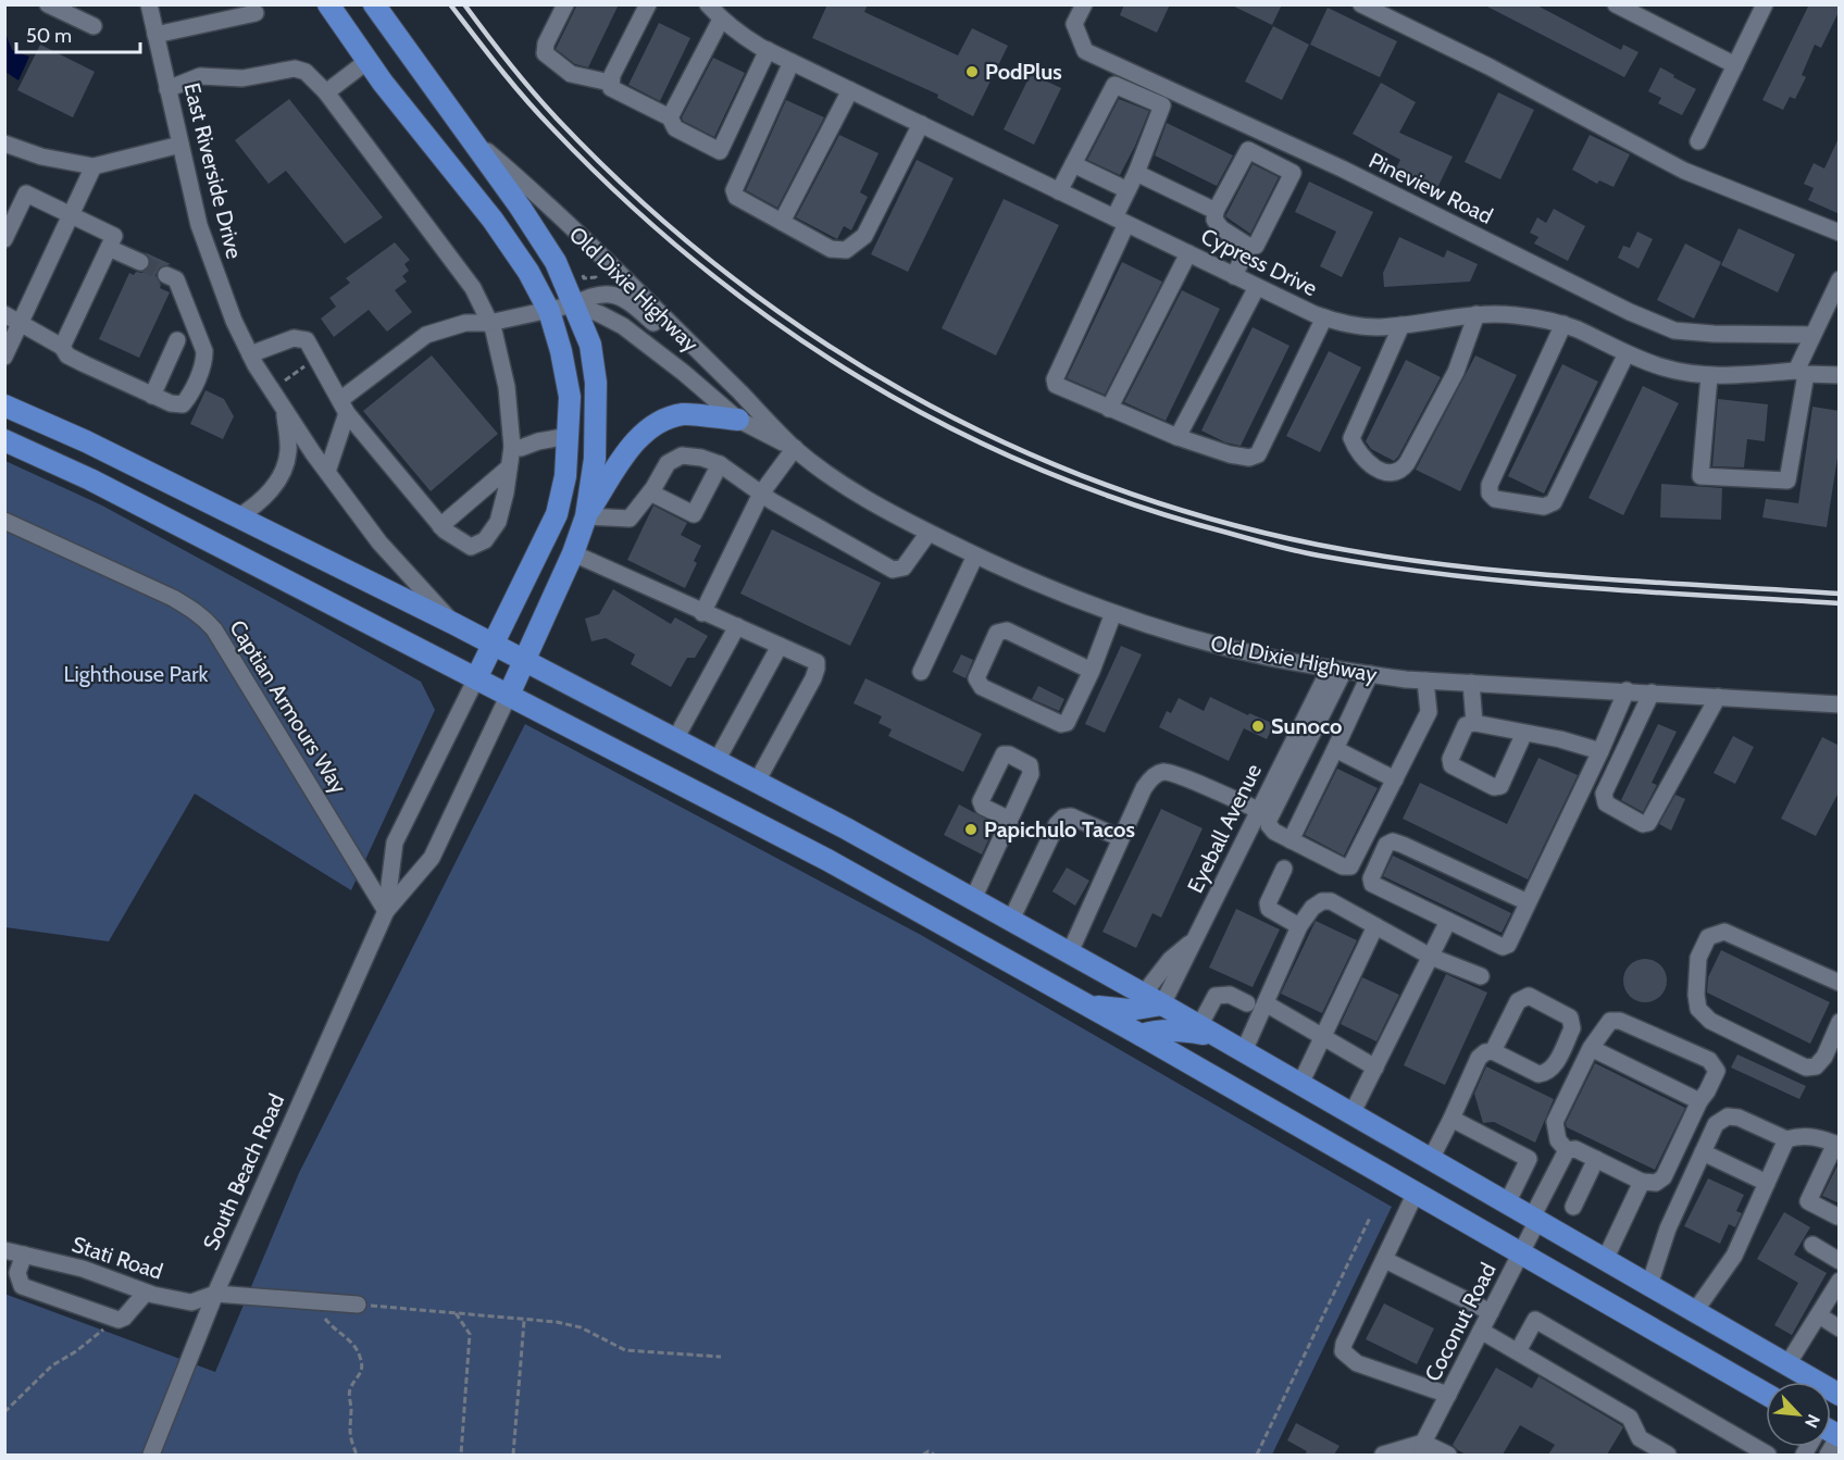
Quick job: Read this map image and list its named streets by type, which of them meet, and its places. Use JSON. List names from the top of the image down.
{
  "streets": {
    "main road": ["Old Dixie Highway"],
    "street": [
      "East Riverside Drive",
      "Pineview Road",
      "Cypress Drive",
      "Captian Armours Way",
      "Eyeball Avenue",
      "South Beach Road",
      "Stati Road",
      "Coconut Road"
    ]
  },
  "crossings": [
    ["Old Dixie Highway", "Eyeball Avenue"],
    ["Old Dixie Highway", "South Beach Road"],
    ["Captian Armours Way", "South Beach Road"],
    ["South Beach Road", "Stati Road"]
  ],
  "parks": ["Lighthouse Park"],
  "places": ["PodPlus", "Sunoco", "Papichulo Tacos"],
  "scale_bar": "50 m",
  "north": "bottom right"
}
